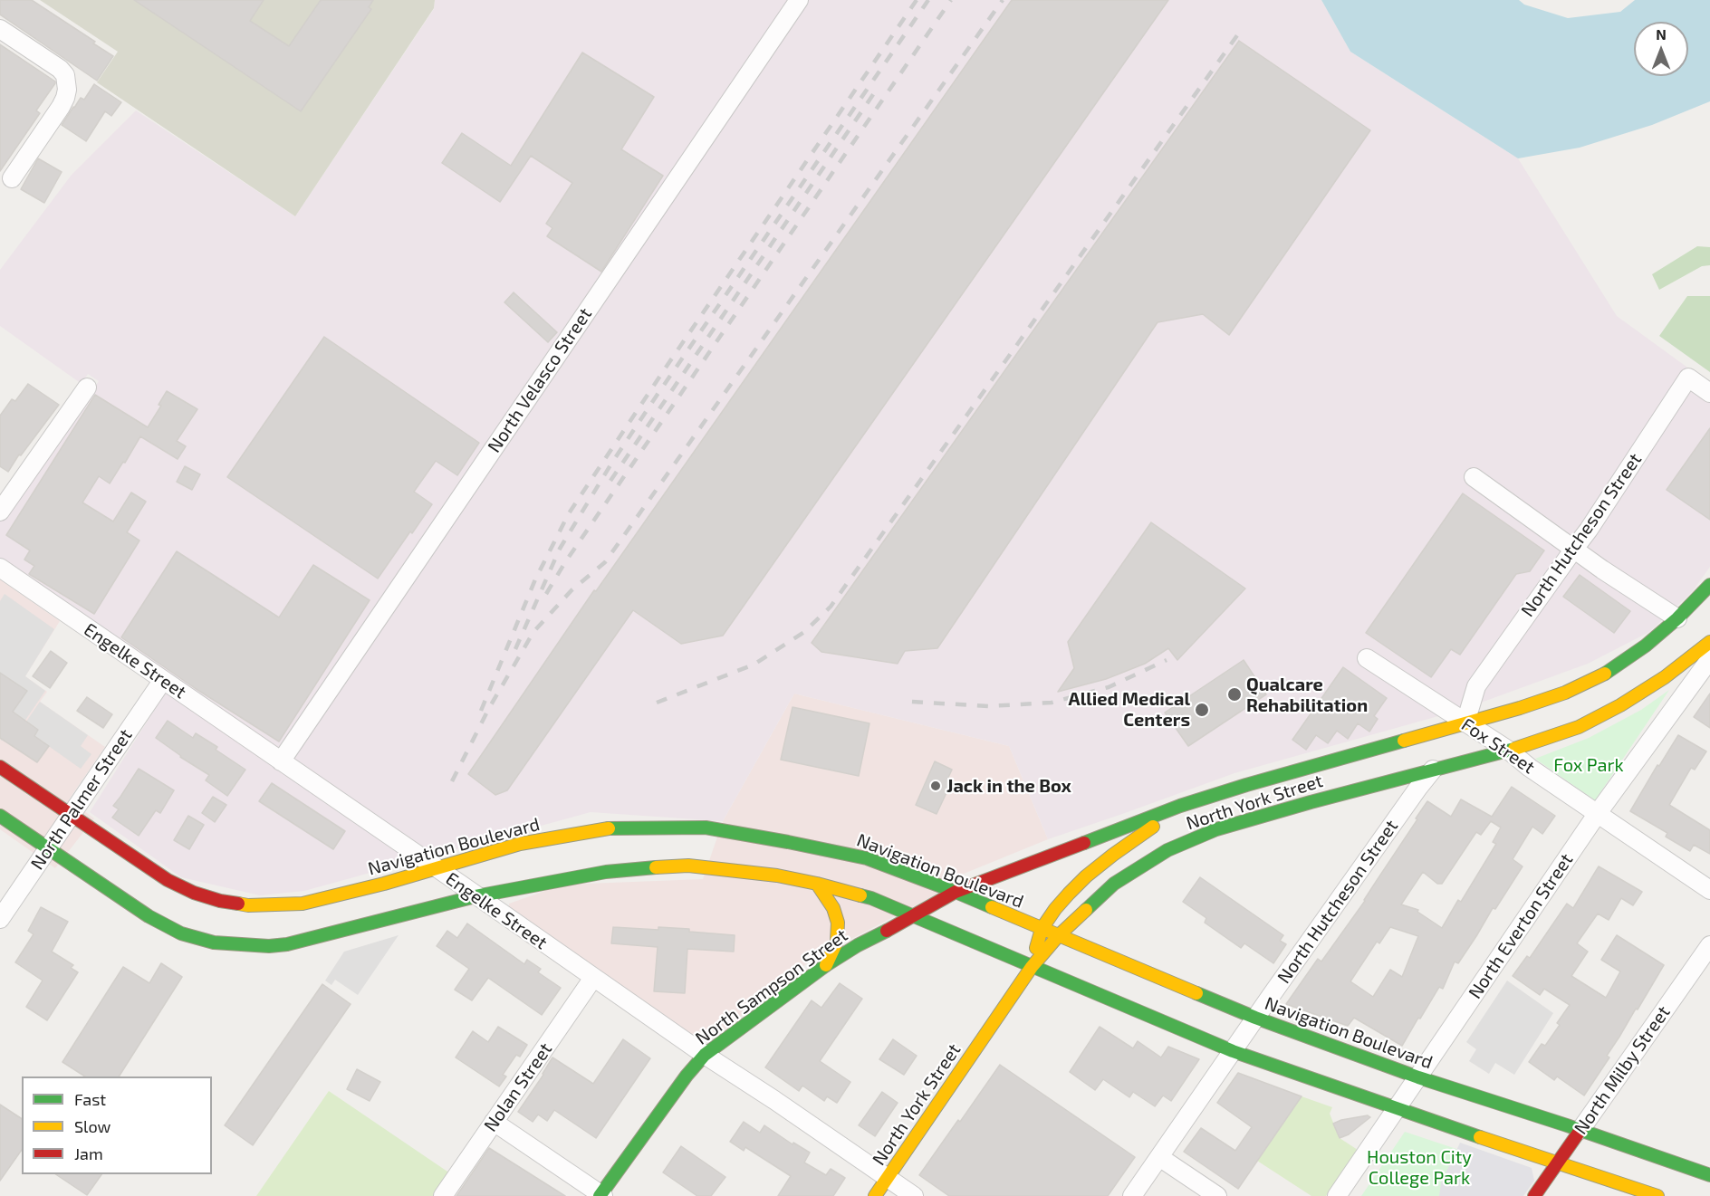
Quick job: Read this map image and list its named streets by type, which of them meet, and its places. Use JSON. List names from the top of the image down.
{
  "streets": {
    "main road": [
      "North York Street",
      "Navigation Boulevard",
      "North Sampson Street",
      "North Milby Street"
    ],
    "street": [
      "North Velasco Street",
      "North Hutcheson Street",
      "Engelke Street",
      "Fox Street",
      "North Palmer Street",
      "North Everton Street",
      "Nolan Street"
    ]
  },
  "crossings": [
    ["North Velasco Street", "Engelke Street"],
    ["North Hutcheson Street", "Fox Street"],
    ["North Hutcheson Street", "North York Street"],
    ["North Hutcheson Street", "Navigation Boulevard"],
    ["Engelke Street", "North Palmer Street"],
    ["Engelke Street", "North York Street"],
    ["Engelke Street", "Navigation Boulevard"],
    ["Engelke Street", "North Sampson Street"],
    ["Engelke Street", "Nolan Street"],
    ["Fox Street", "North York Street"],
    ["Fox Street", "North Everton Street"],
    ["North Palmer Street", "Navigation Boulevard"],
    ["North York Street", "Navigation Boulevard"],
    ["North York Street", "North Sampson Street"],
    ["Navigation Boulevard", "North Everton Street"],
    ["Navigation Boulevard", "North Sampson Street"],
    ["Navigation Boulevard", "North Milby Street"]
  ],
  "parks": ["Fox Park", "Houston City College Park"],
  "places": ["Qualcare Rehabilitation", "Allied Medical Centers", "Jack in the Box"],
  "legend": ["Fast", "Slow", "Jam"],
  "north": "top"
}
